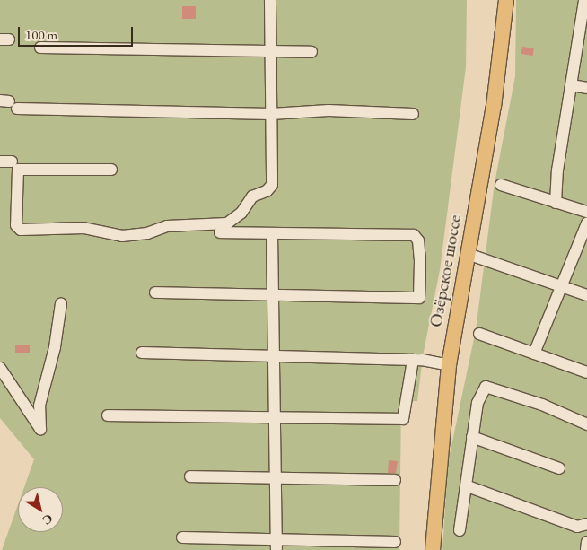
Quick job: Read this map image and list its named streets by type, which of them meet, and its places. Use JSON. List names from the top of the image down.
{
  "streets": {
    "main road": ["Озёрское шоссе"]
  },
  "scale_bar": "100 m",
  "north": "bottom right"
}
